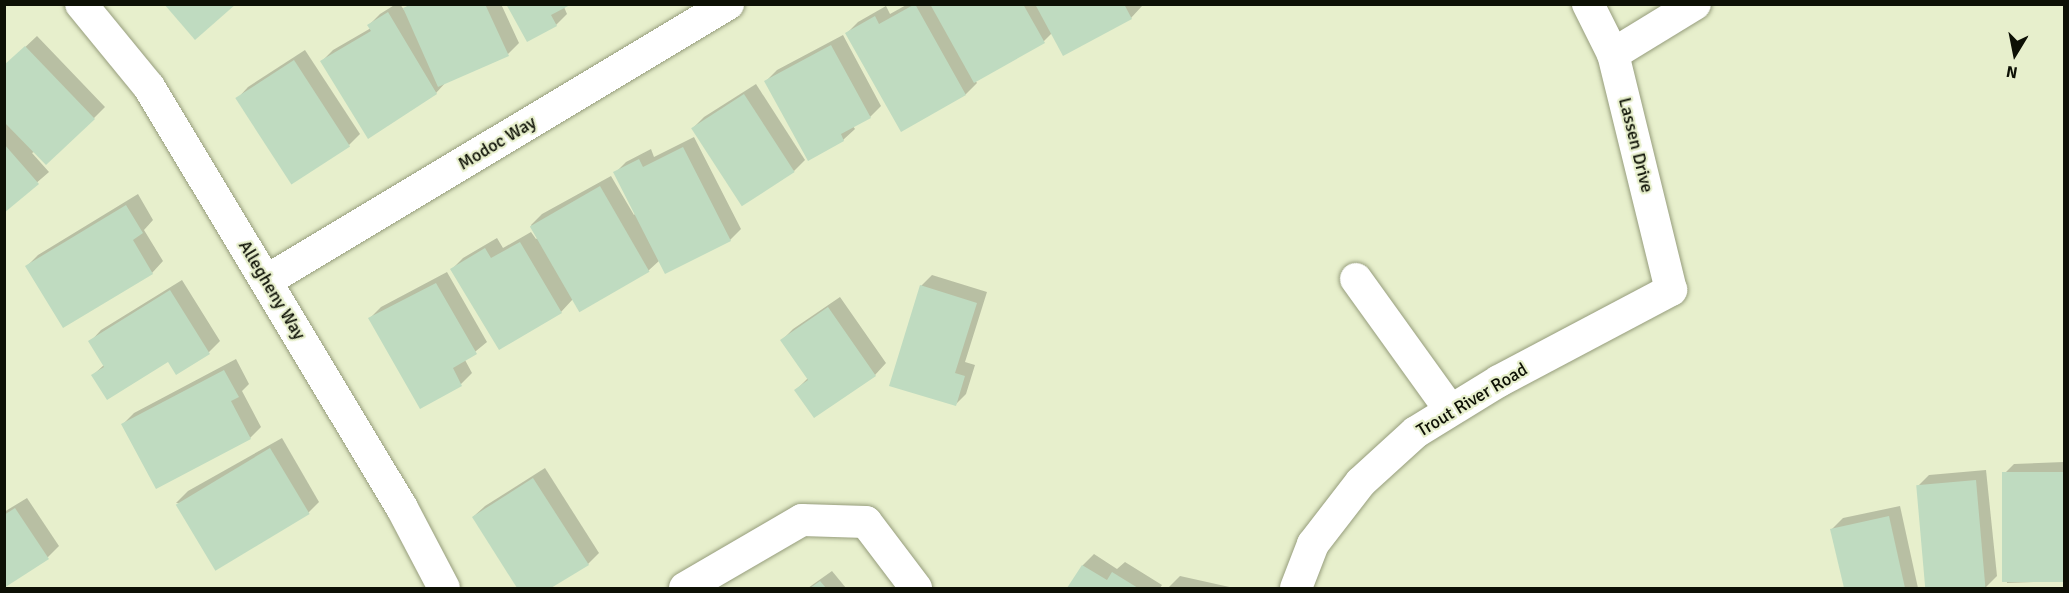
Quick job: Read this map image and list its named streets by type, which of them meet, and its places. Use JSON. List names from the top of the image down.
{
  "streets": {
    "street": [
      "Modoc Way",
      "Lassen Drive",
      "Allegheny Way",
      "Trout River Road"
    ]
  },
  "crossings": [
    ["Modoc Way", "Allegheny Way"],
    ["Lassen Drive", "Trout River Road"]
  ],
  "north": "bottom"
}
